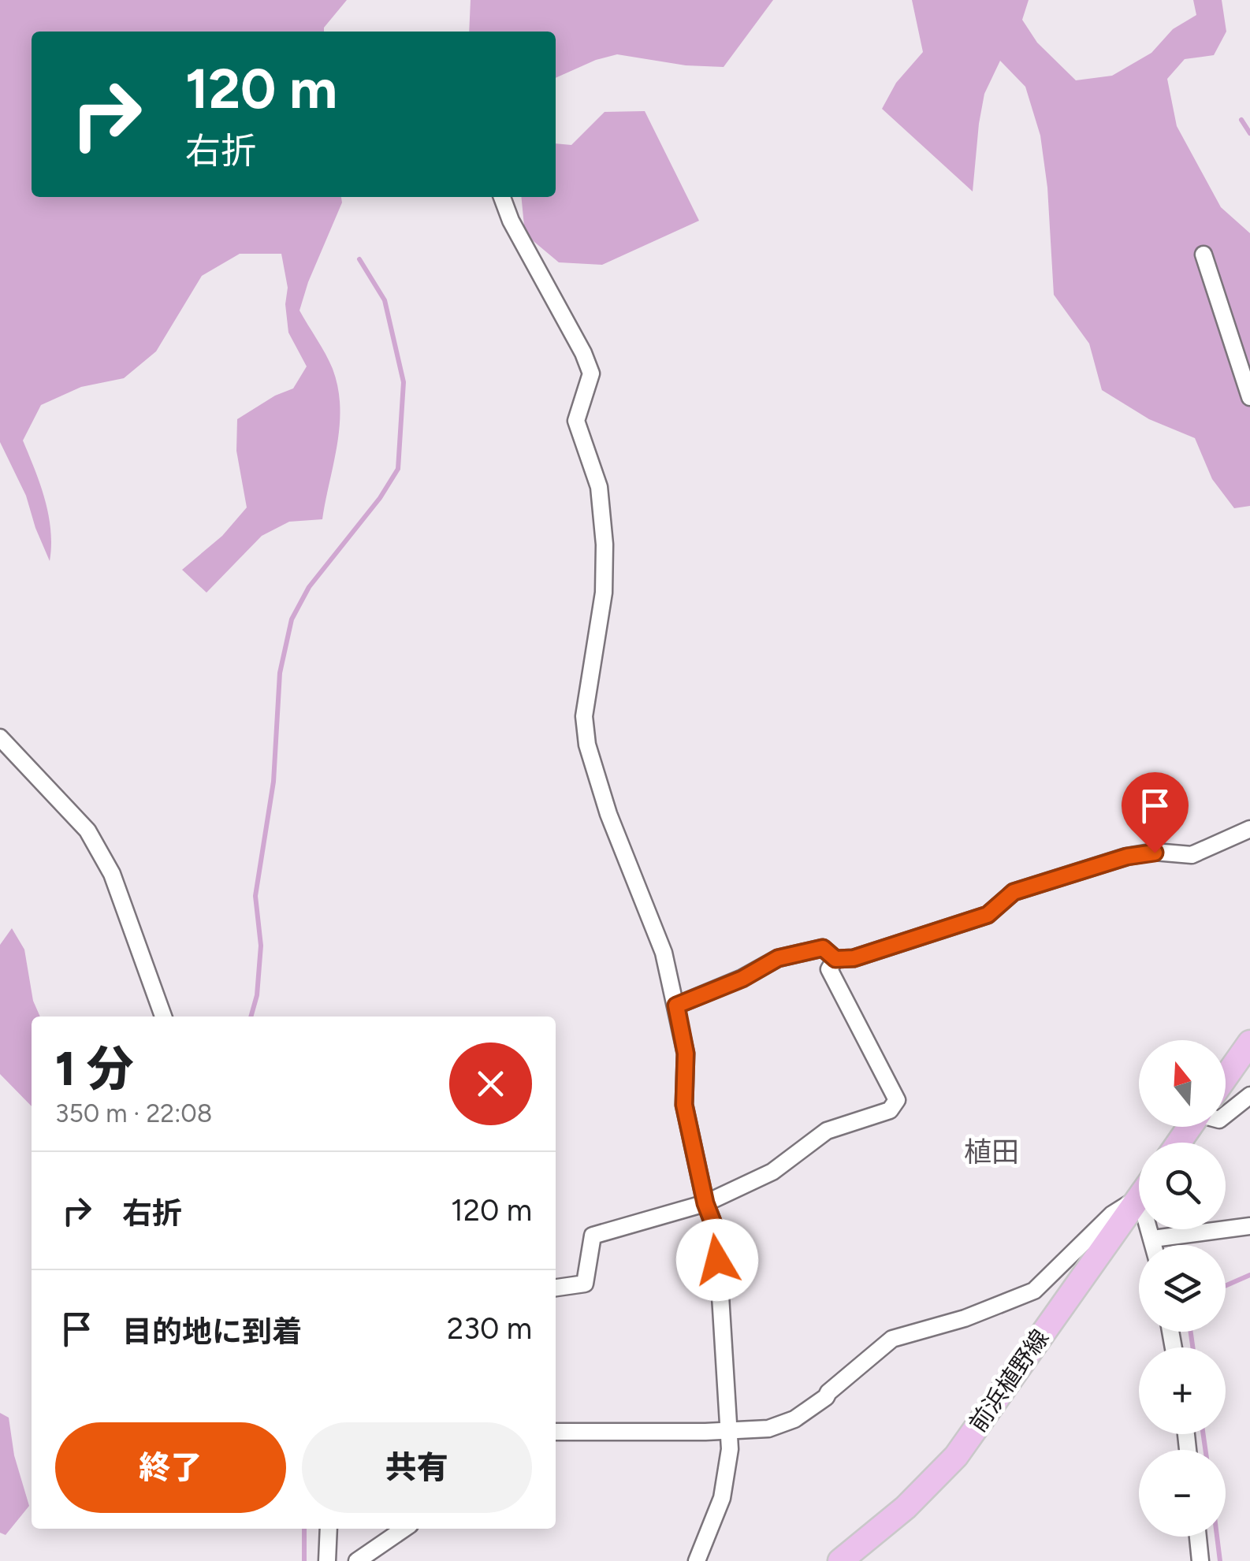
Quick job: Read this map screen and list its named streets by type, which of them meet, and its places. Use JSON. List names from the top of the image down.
{
  "streets": {
    "main road": ["前浜植野線"]
  },
  "districts": ["植田"],
  "north": "top",
  "page": {
    "turn": ["120 m", "右折"],
    "heading": ["1 分", "350 m · 22:08"],
    "map_buttons": ["+", "−"],
    "list": [
      {
        "name": "右折",
        "value": "120 m"
      },
      {
        "name": "目的地に到着",
        "value": "230 m"
      }
    ],
    "buttons": ["終了", "共有"]
  }
}
